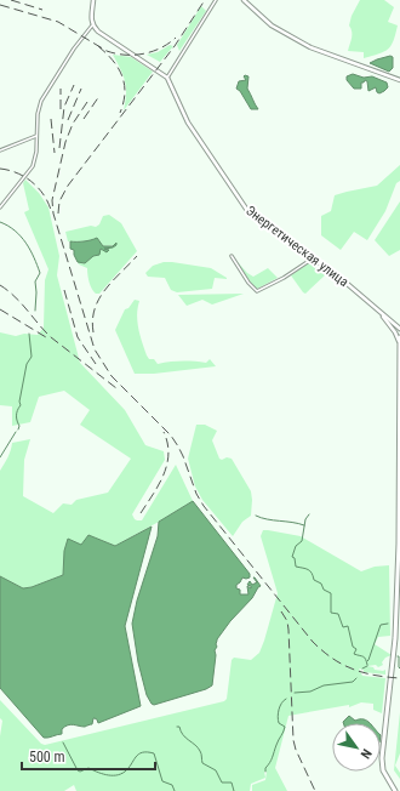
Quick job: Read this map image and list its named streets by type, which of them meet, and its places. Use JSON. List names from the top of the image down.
{
  "streets": {
    "street": ["Энергетическая улица"]
  },
  "scale_bar": "500 m",
  "north": "bottom right"
}
